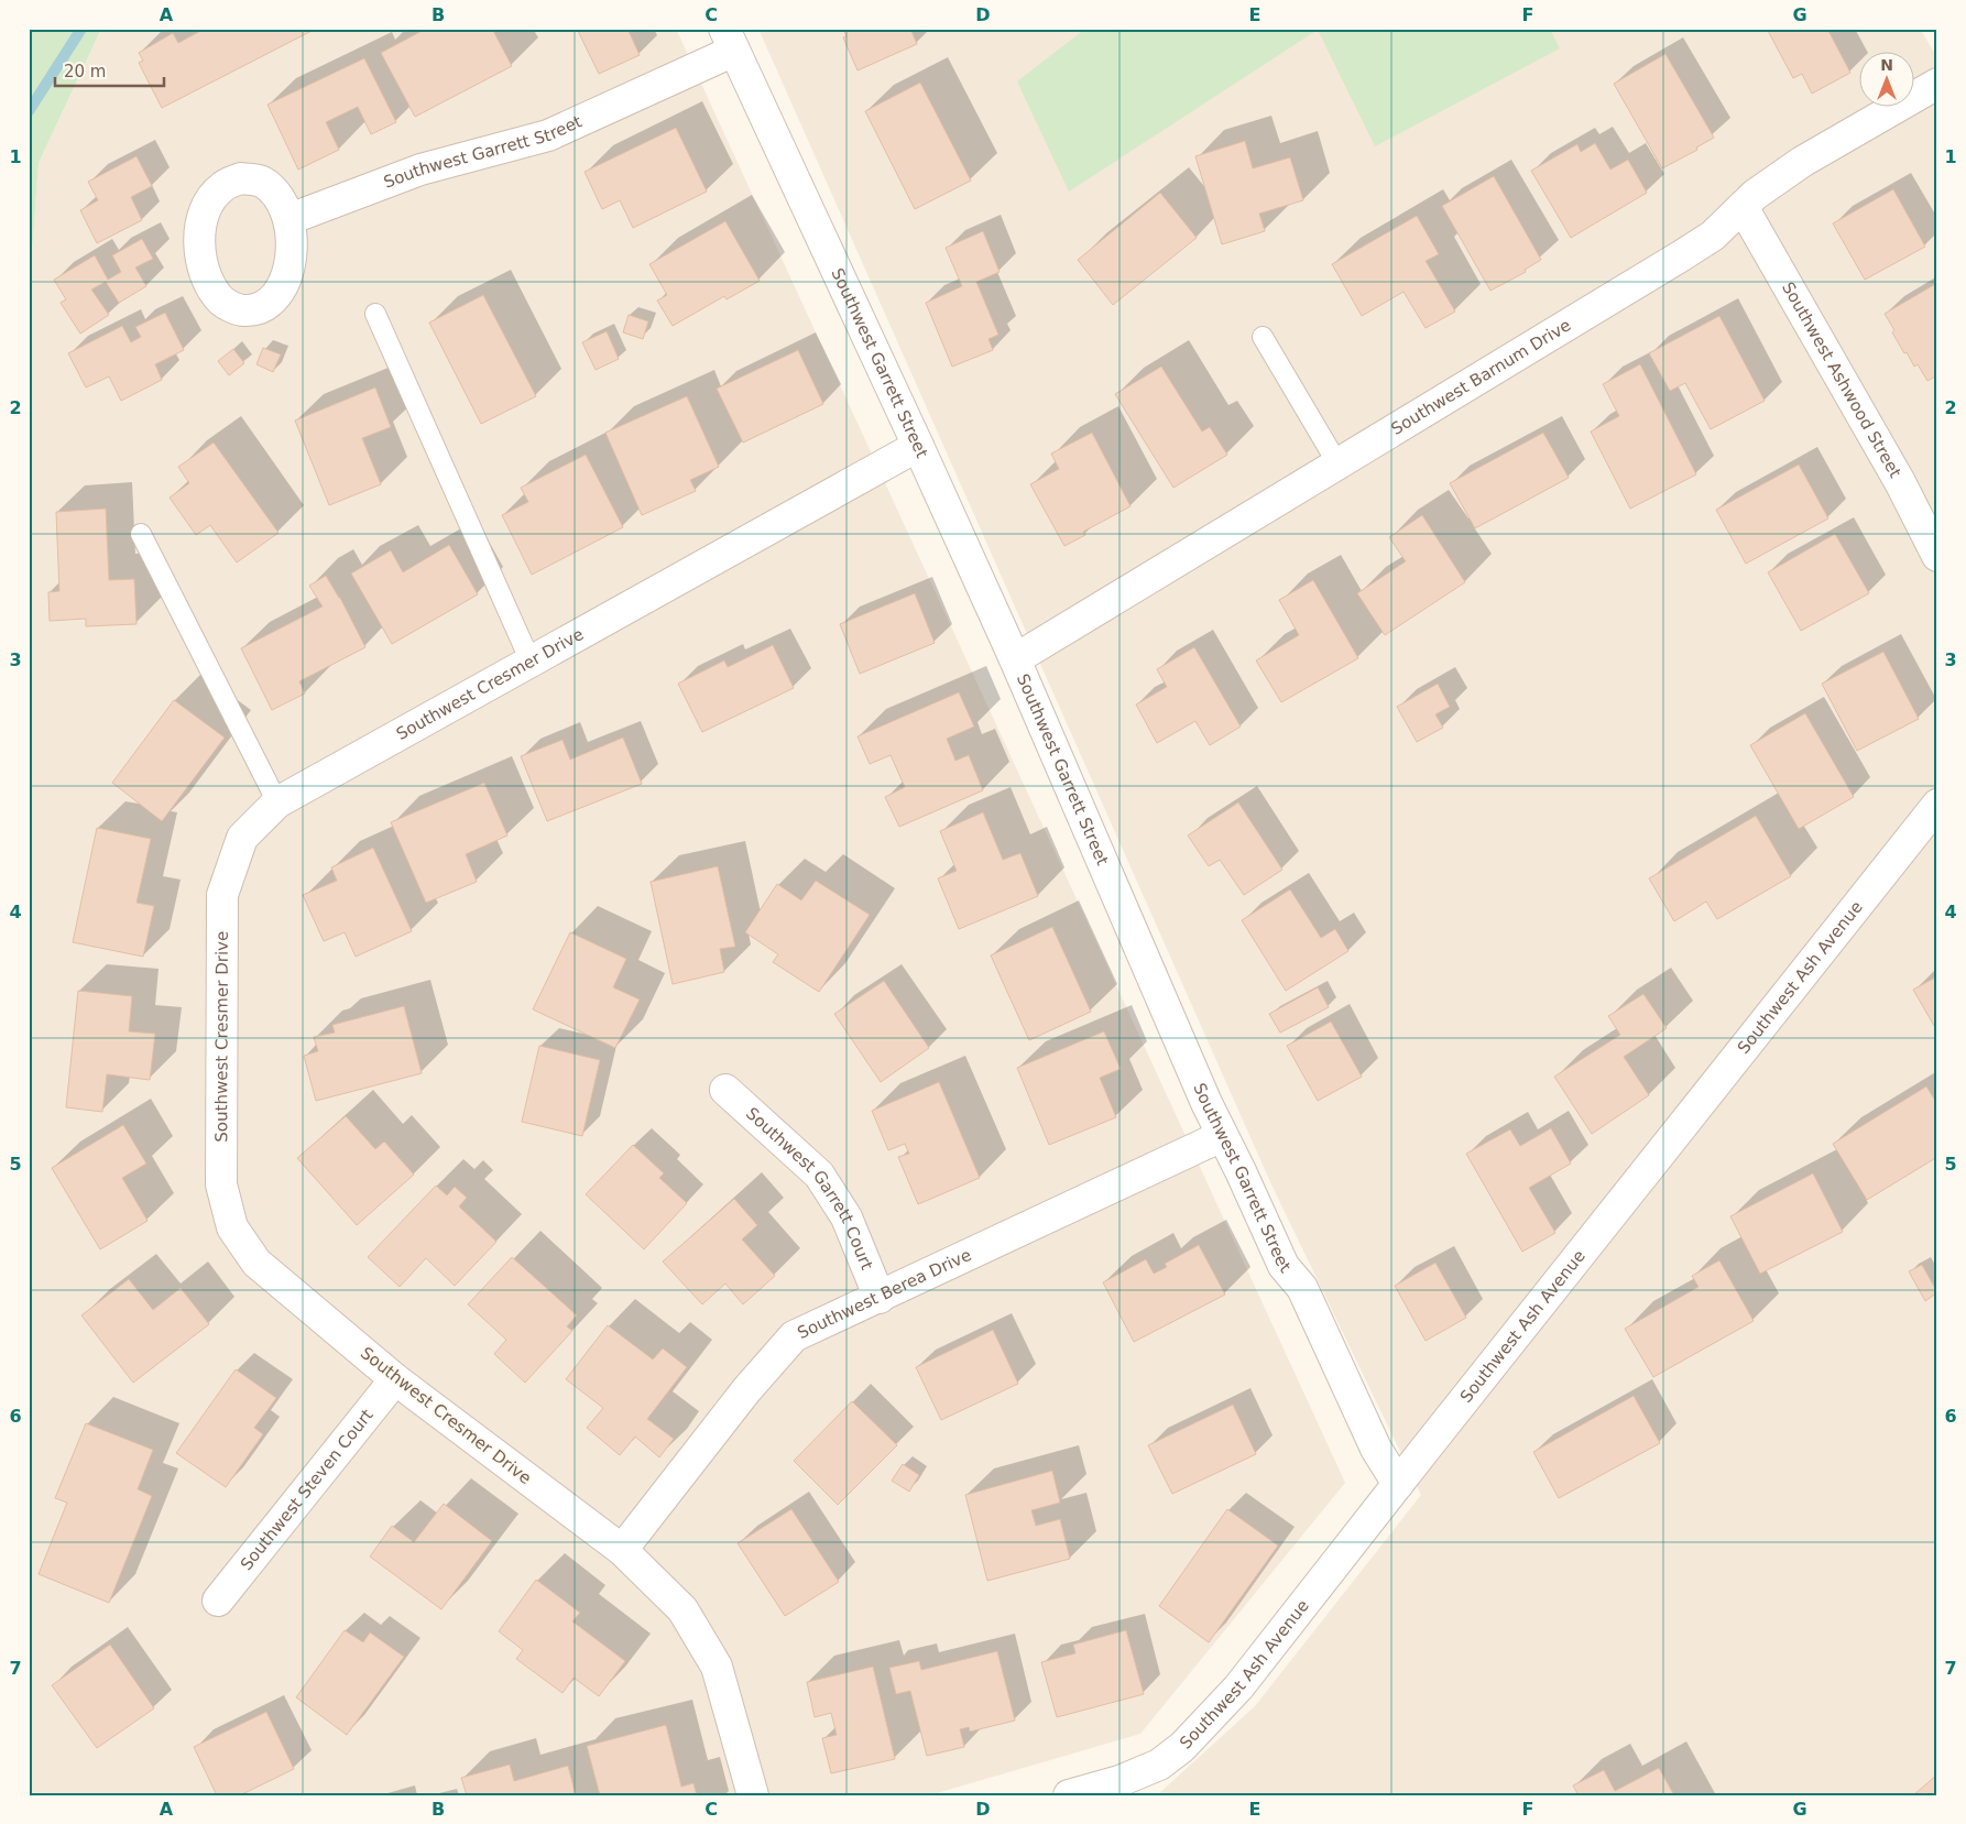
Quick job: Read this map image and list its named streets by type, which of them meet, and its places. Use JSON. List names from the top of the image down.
{
  "streets": {
    "street": [
      "Southwest Garrett Street",
      "Southwest Barnum Drive",
      "Southwest Ashwood Street",
      "Southwest Cresmer Drive",
      "Southwest Ash Avenue",
      "Southwest Garrett Court",
      "Southwest Berea Drive",
      "Southwest Steven Court"
    ]
  },
  "crossings": [
    ["Southwest Garrett Street", "Southwest Barnum Drive"],
    ["Southwest Garrett Street", "Southwest Cresmer Drive"],
    ["Southwest Garrett Street", "Southwest Ash Avenue"],
    ["Southwest Garrett Street", "Southwest Berea Drive"],
    ["Southwest Barnum Drive", "Southwest Ashwood Street"],
    ["Southwest Cresmer Drive", "Southwest Berea Drive"],
    ["Southwest Cresmer Drive", "Southwest Steven Court"],
    ["Southwest Garrett Court", "Southwest Berea Drive"]
  ],
  "scale_bar": "20 m",
  "north": "top",
  "grid": {
    "columns": [
      "A",
      "B",
      "C",
      "D",
      "E",
      "F",
      "G"
    ],
    "rows": [
      "1",
      "2",
      "3",
      "4",
      "5",
      "6",
      "7"
    ]
  }
}
